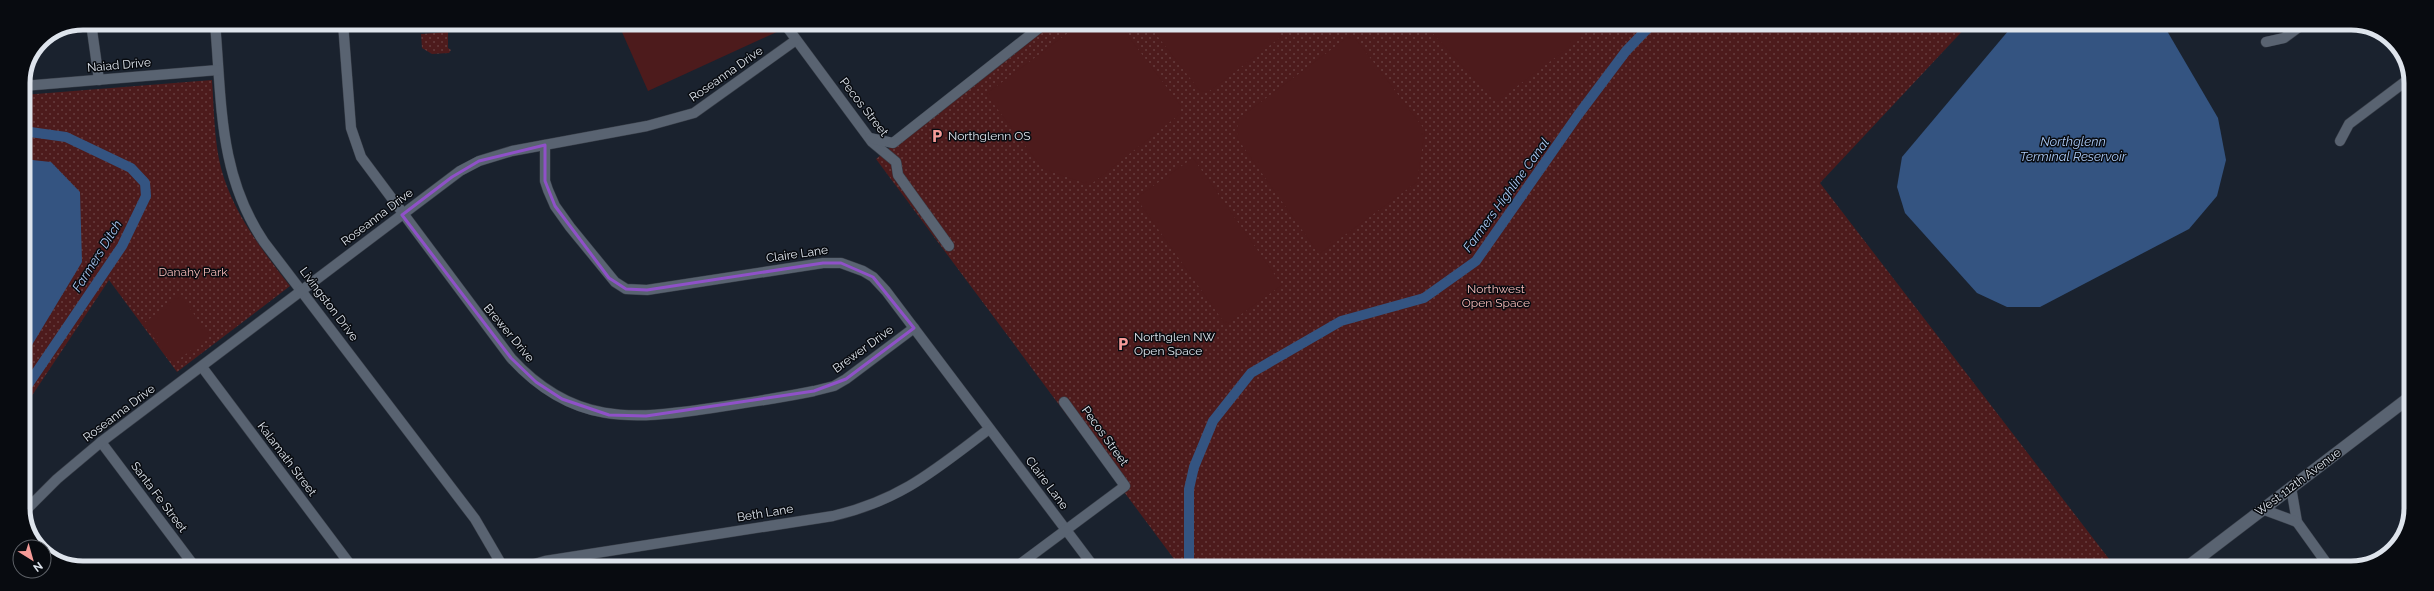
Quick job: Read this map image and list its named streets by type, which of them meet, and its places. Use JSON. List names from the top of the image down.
{
  "streets": {
    "main road": ["West 112th Avenue"],
    "street": [
      "Naiad Drive",
      "Roseanna Drive",
      "Pecos Street",
      "Claire Lane",
      "Livingston Drive",
      "Brewer Drive",
      "Kalamath Street",
      "Santa Fe Street",
      "Beth Lane"
    ]
  },
  "crossings": [
    ["Naiad Drive", "Livingston Drive"],
    ["Roseanna Drive", "Pecos Street"],
    ["Roseanna Drive", "Claire Lane"],
    ["Roseanna Drive", "Livingston Drive"],
    ["Roseanna Drive", "Brewer Drive"],
    ["Roseanna Drive", "Kalamath Street"],
    ["Roseanna Drive", "Santa Fe Street"],
    ["Pecos Street", "Claire Lane"],
    ["Claire Lane", "Brewer Drive"],
    ["Claire Lane", "Beth Lane"]
  ],
  "water": ["Northglenn Terminal Reservoir", "Farmers Highline Canal", "Farmers Ditch"],
  "parks": ["Danahy Park", "Northwest Open Space"],
  "places": {
    "parking": ["Northglenn OS", "Northglen NW Open Space"]
  },
  "north": "bottom right"
}
